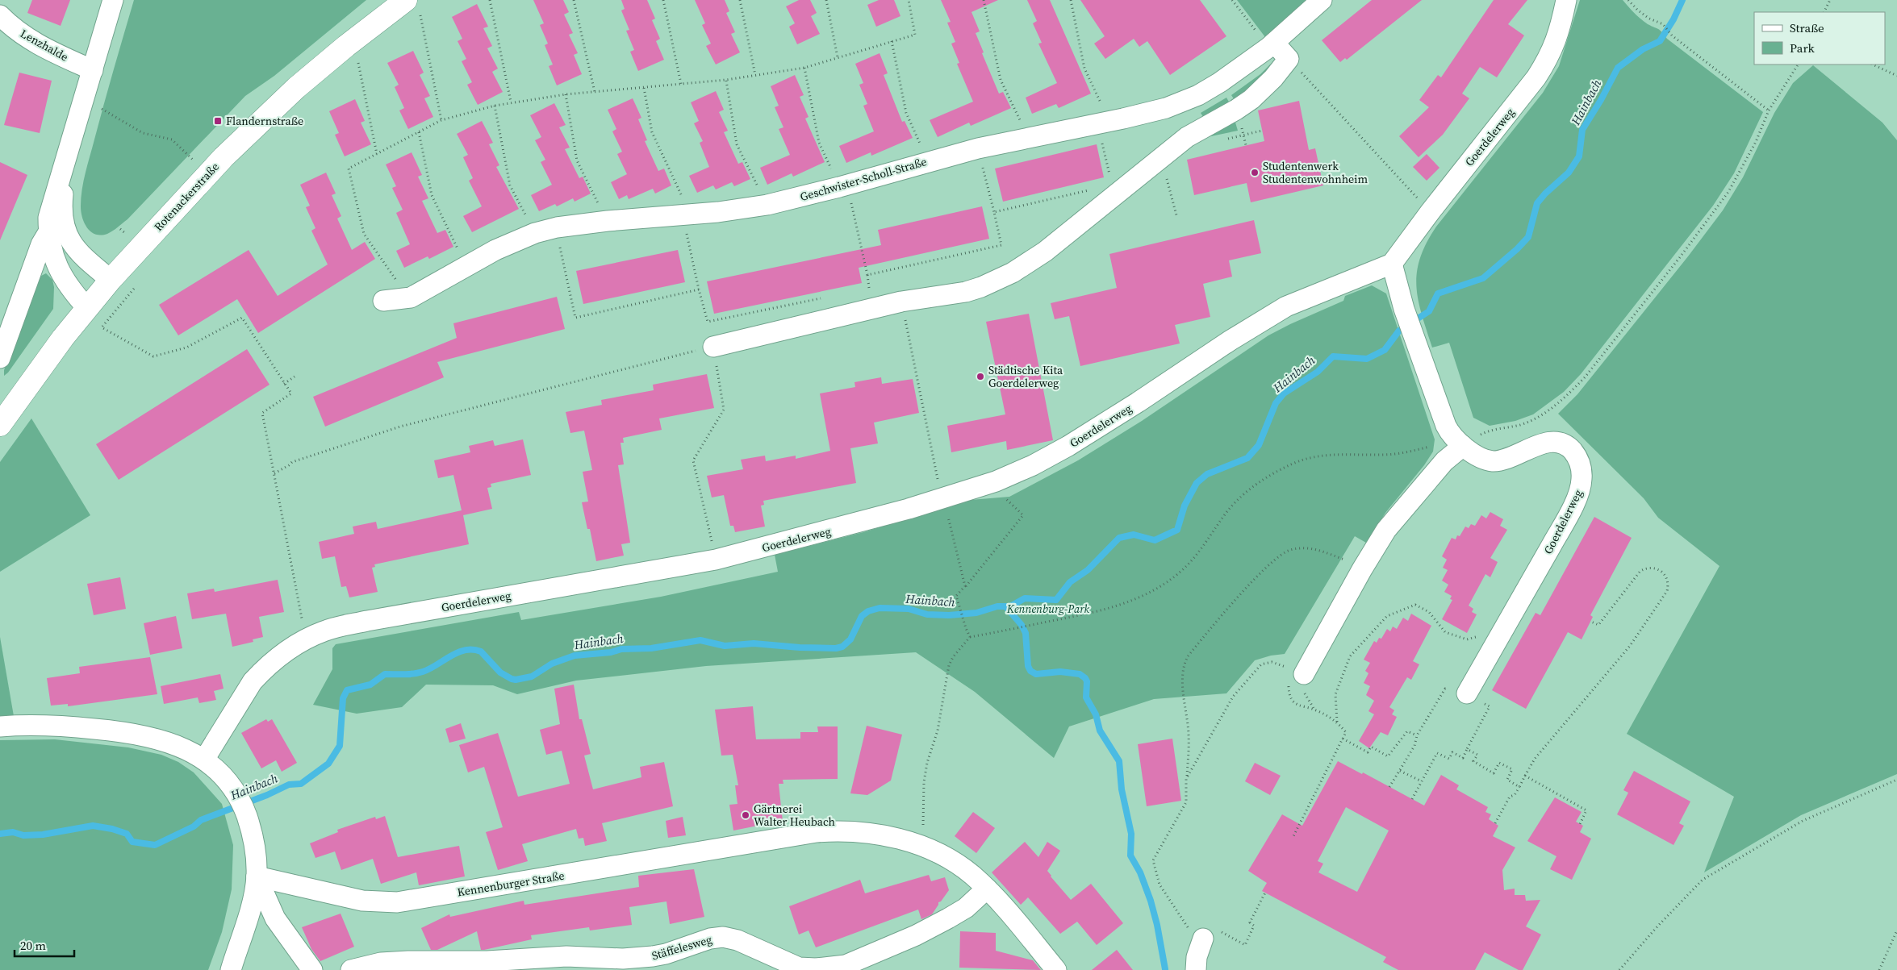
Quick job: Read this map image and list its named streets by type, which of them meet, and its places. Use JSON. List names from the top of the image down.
{
  "streets": {
    "main road": ["Rotenackerstraße"],
    "street": [
      "Lenzhalde",
      "Goerdelerweg",
      "Geschwister-Scholl-Straße",
      "Kennenburger Straße",
      "Stäffelesweg"
    ]
  },
  "crossings": [
    ["Kennenburger Straße", "Stäffelesweg"]
  ],
  "water": ["Hainbach"],
  "parks": ["Kennenburg-Park"],
  "places": {
    "transit": ["Flandernstraße"],
    "other": ["Studentenwerk Studentenwohnheim", "Städtische Kita Goerdelerweg", "Gärtnerei Walter Heubach"]
  },
  "legend": ["Straße", "Park"],
  "scale_bar": "20 m"
}
